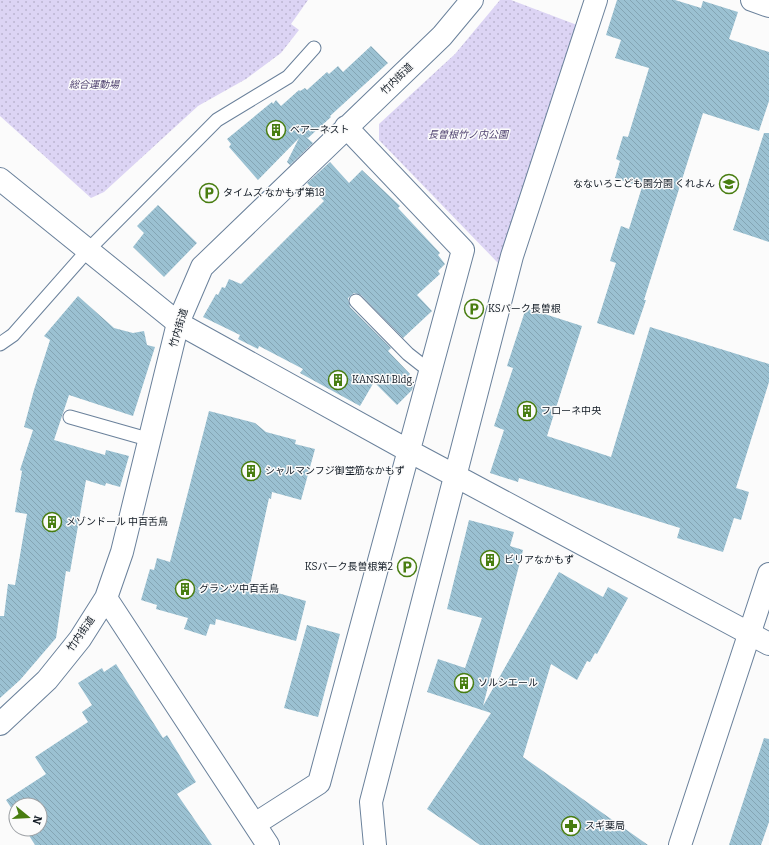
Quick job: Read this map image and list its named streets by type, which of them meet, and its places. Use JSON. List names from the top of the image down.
{
  "streets": {
    "street": ["竹内街道"]
  },
  "parks": ["総合運動場", "長曽根竹ノ内公園"],
  "places": {
    "building": [
      "ベアーネスト",
      "KANSAI Bldg.",
      "フローネ中央",
      "シャルマンフジ御堂筋なかもず",
      "メゾンドール 中百舌鳥",
      "ビリアなかもず",
      "グランツ中百舌鳥",
      "ソルシエール"
    ],
    "school or university": ["なないろこども園分園 くれよん"],
    "parking": ["タイムズ なかもず第18", "KSパーク長曽根", "KSパーク長曽根第2"],
    "pharmacy": ["スギ薬局"]
  },
  "north": "right"
}
